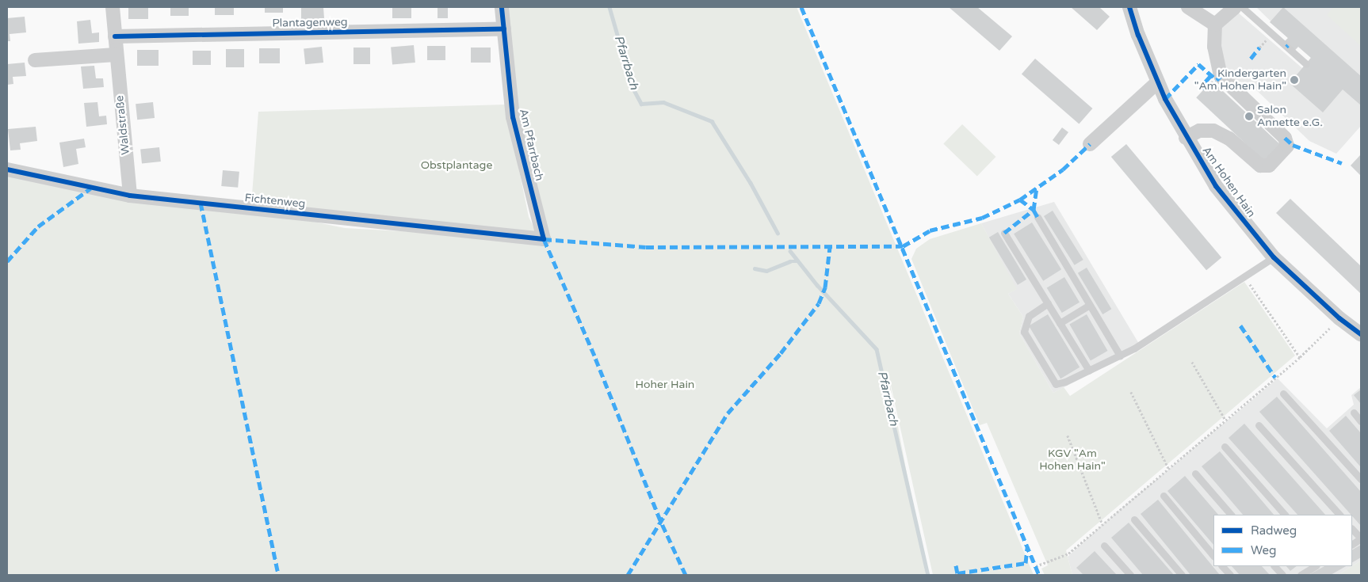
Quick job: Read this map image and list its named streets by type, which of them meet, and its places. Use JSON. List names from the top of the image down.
{
  "streets": {
    "street": [
      "Plantagenweg",
      "Waldstraße",
      "Am Pfarrbach",
      "Am Hohen Hain",
      "Fichtenweg"
    ]
  },
  "crossings": [
    ["Plantagenweg", "Waldstraße"],
    ["Plantagenweg", "Am Pfarrbach"],
    ["Waldstraße", "Fichtenweg"],
    ["Am Pfarrbach", "Fichtenweg"]
  ],
  "water": ["Pfarrbach"],
  "parks": ["Obstplantage", "Hoher Hain", "KGV \"Am Hohen Hain\""],
  "places": ["Kindergarten \"Am Hohen Hain\"", "Salon Annette e.G."],
  "legend": ["Radweg", "Weg"]
}
